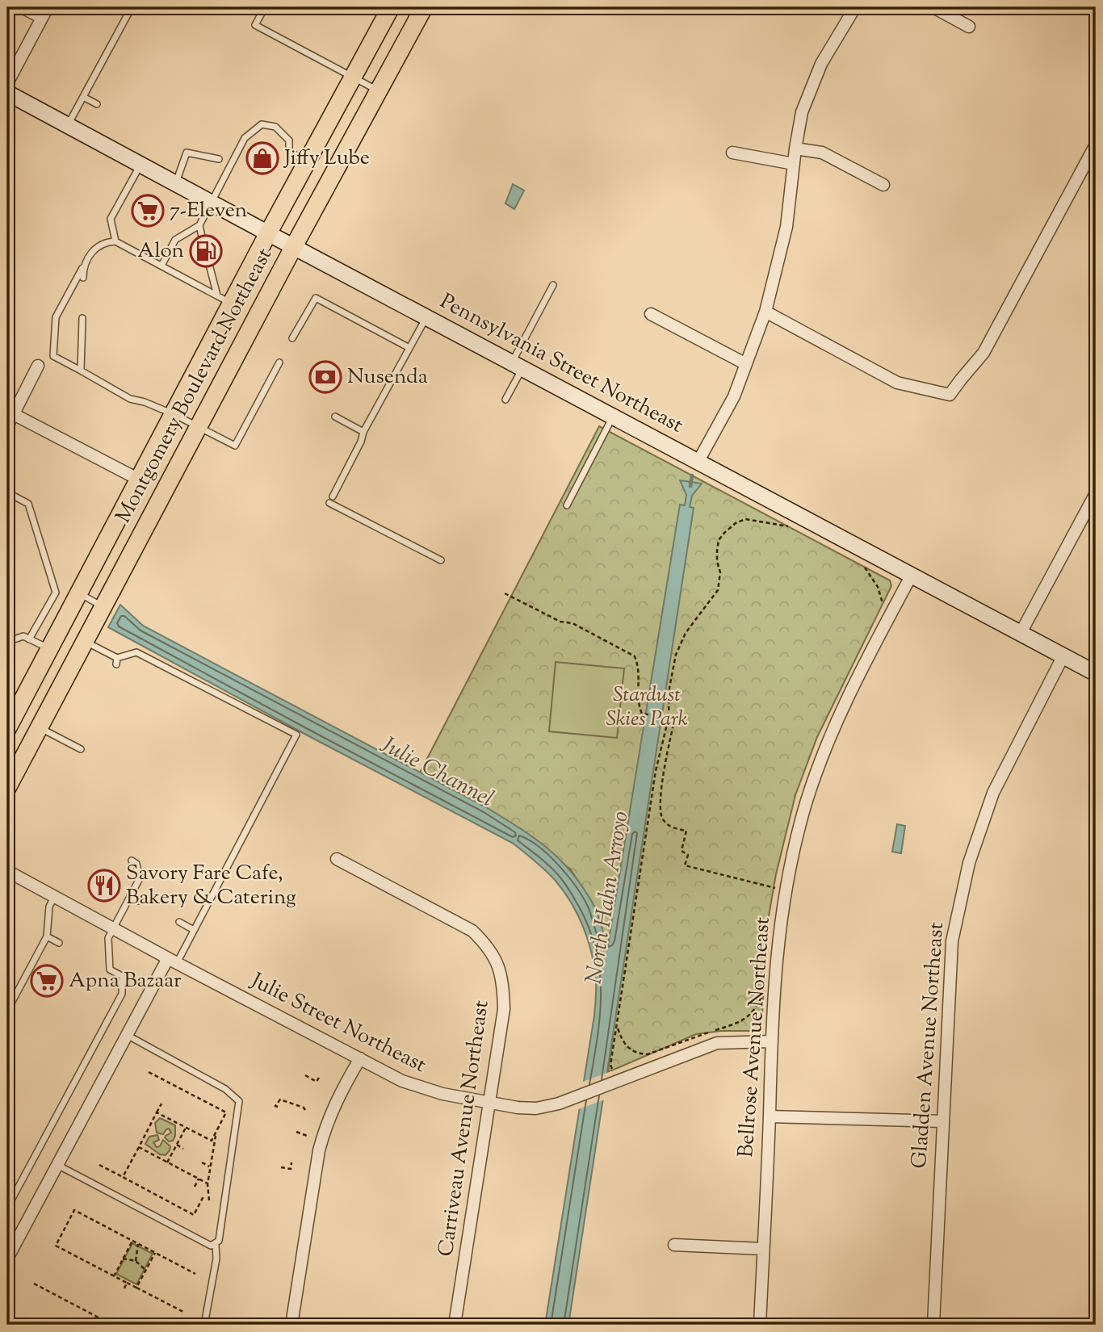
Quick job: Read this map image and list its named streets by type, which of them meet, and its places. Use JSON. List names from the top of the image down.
{
  "streets": {
    "main road": ["Montgomery Boulevard Northeast"],
    "street": [
      "Pennsylvania Street Northeast",
      "Julie Street Northeast",
      "Bellrose Avenue Northeast",
      "Gladden Avenue Northeast",
      "Carriveau Avenue Northeast"
    ]
  },
  "crossings": [
    ["Pennsylvania Street Northeast", "Montgomery Boulevard Northeast"],
    ["Pennsylvania Street Northeast", "Bellrose Avenue Northeast"],
    ["Pennsylvania Street Northeast", "Gladden Avenue Northeast"],
    ["Julie Street Northeast", "Bellrose Avenue Northeast"],
    ["Julie Street Northeast", "Carriveau Avenue Northeast"]
  ],
  "water": ["Julie Channel", "North Hahn Arroyo"],
  "parks": ["Stardust Skies Park"],
  "places": {
    "shop": ["Jiffy Lube"],
    "supermarket": ["7-Eleven", "Apna Bazaar"],
    "fuel station": ["Alon"],
    "bank": ["Nusenda"],
    "restaurant": ["Savory Fare Cafe, Bakery & Catering"]
  }
}
